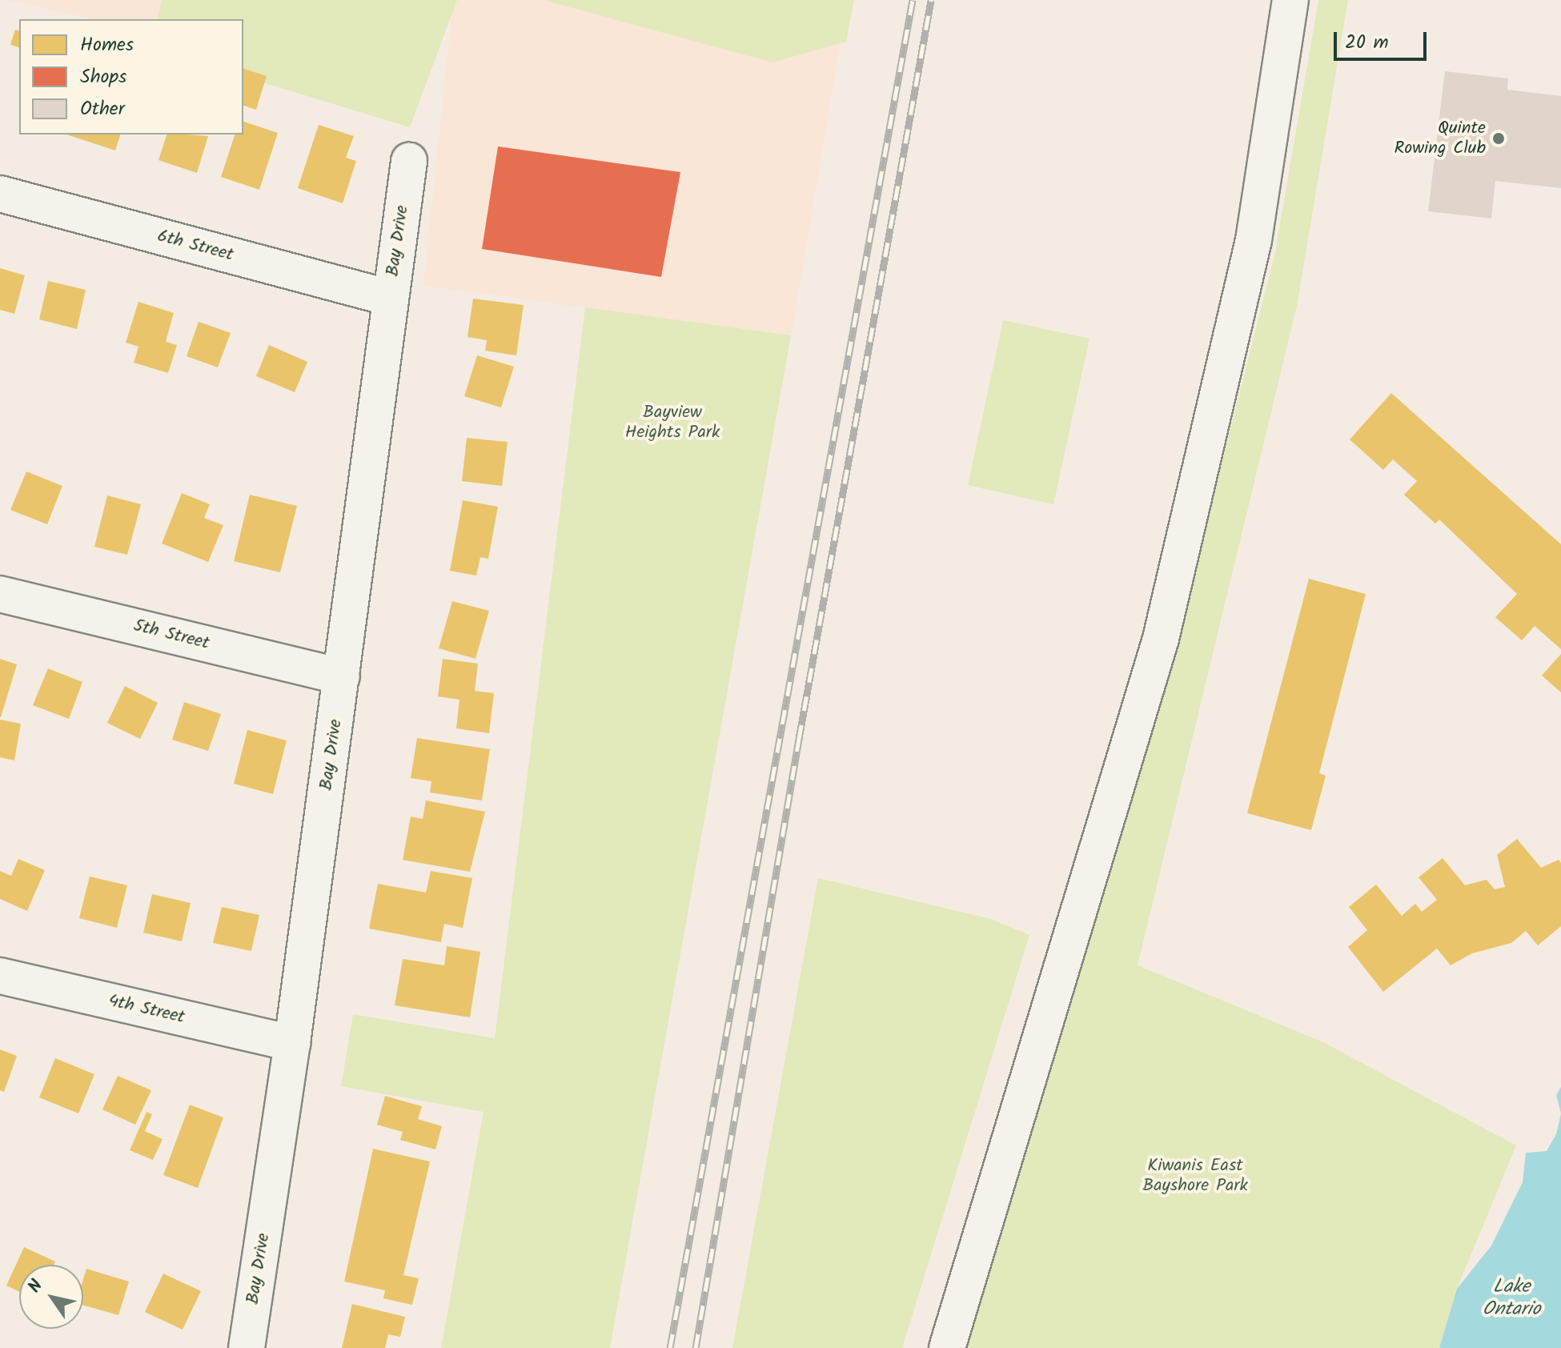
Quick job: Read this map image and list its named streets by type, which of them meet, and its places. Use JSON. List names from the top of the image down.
{
  "streets": {
    "street": [
      "Bay Drive",
      "6th Street",
      "5th Street",
      "4th Street"
    ]
  },
  "crossings": [
    ["Bay Drive", "6th Street"],
    ["Bay Drive", "5th Street"],
    ["Bay Drive", "4th Street"]
  ],
  "water": ["Lake Ontario"],
  "parks": ["Bayview Heights Park", "Kiwanis East Bayshore Park"],
  "places": ["Quinte Rowing Club"],
  "legend": ["Homes", "Shops", "Other"],
  "scale_bar": "20 m",
  "north": "top left"
}
